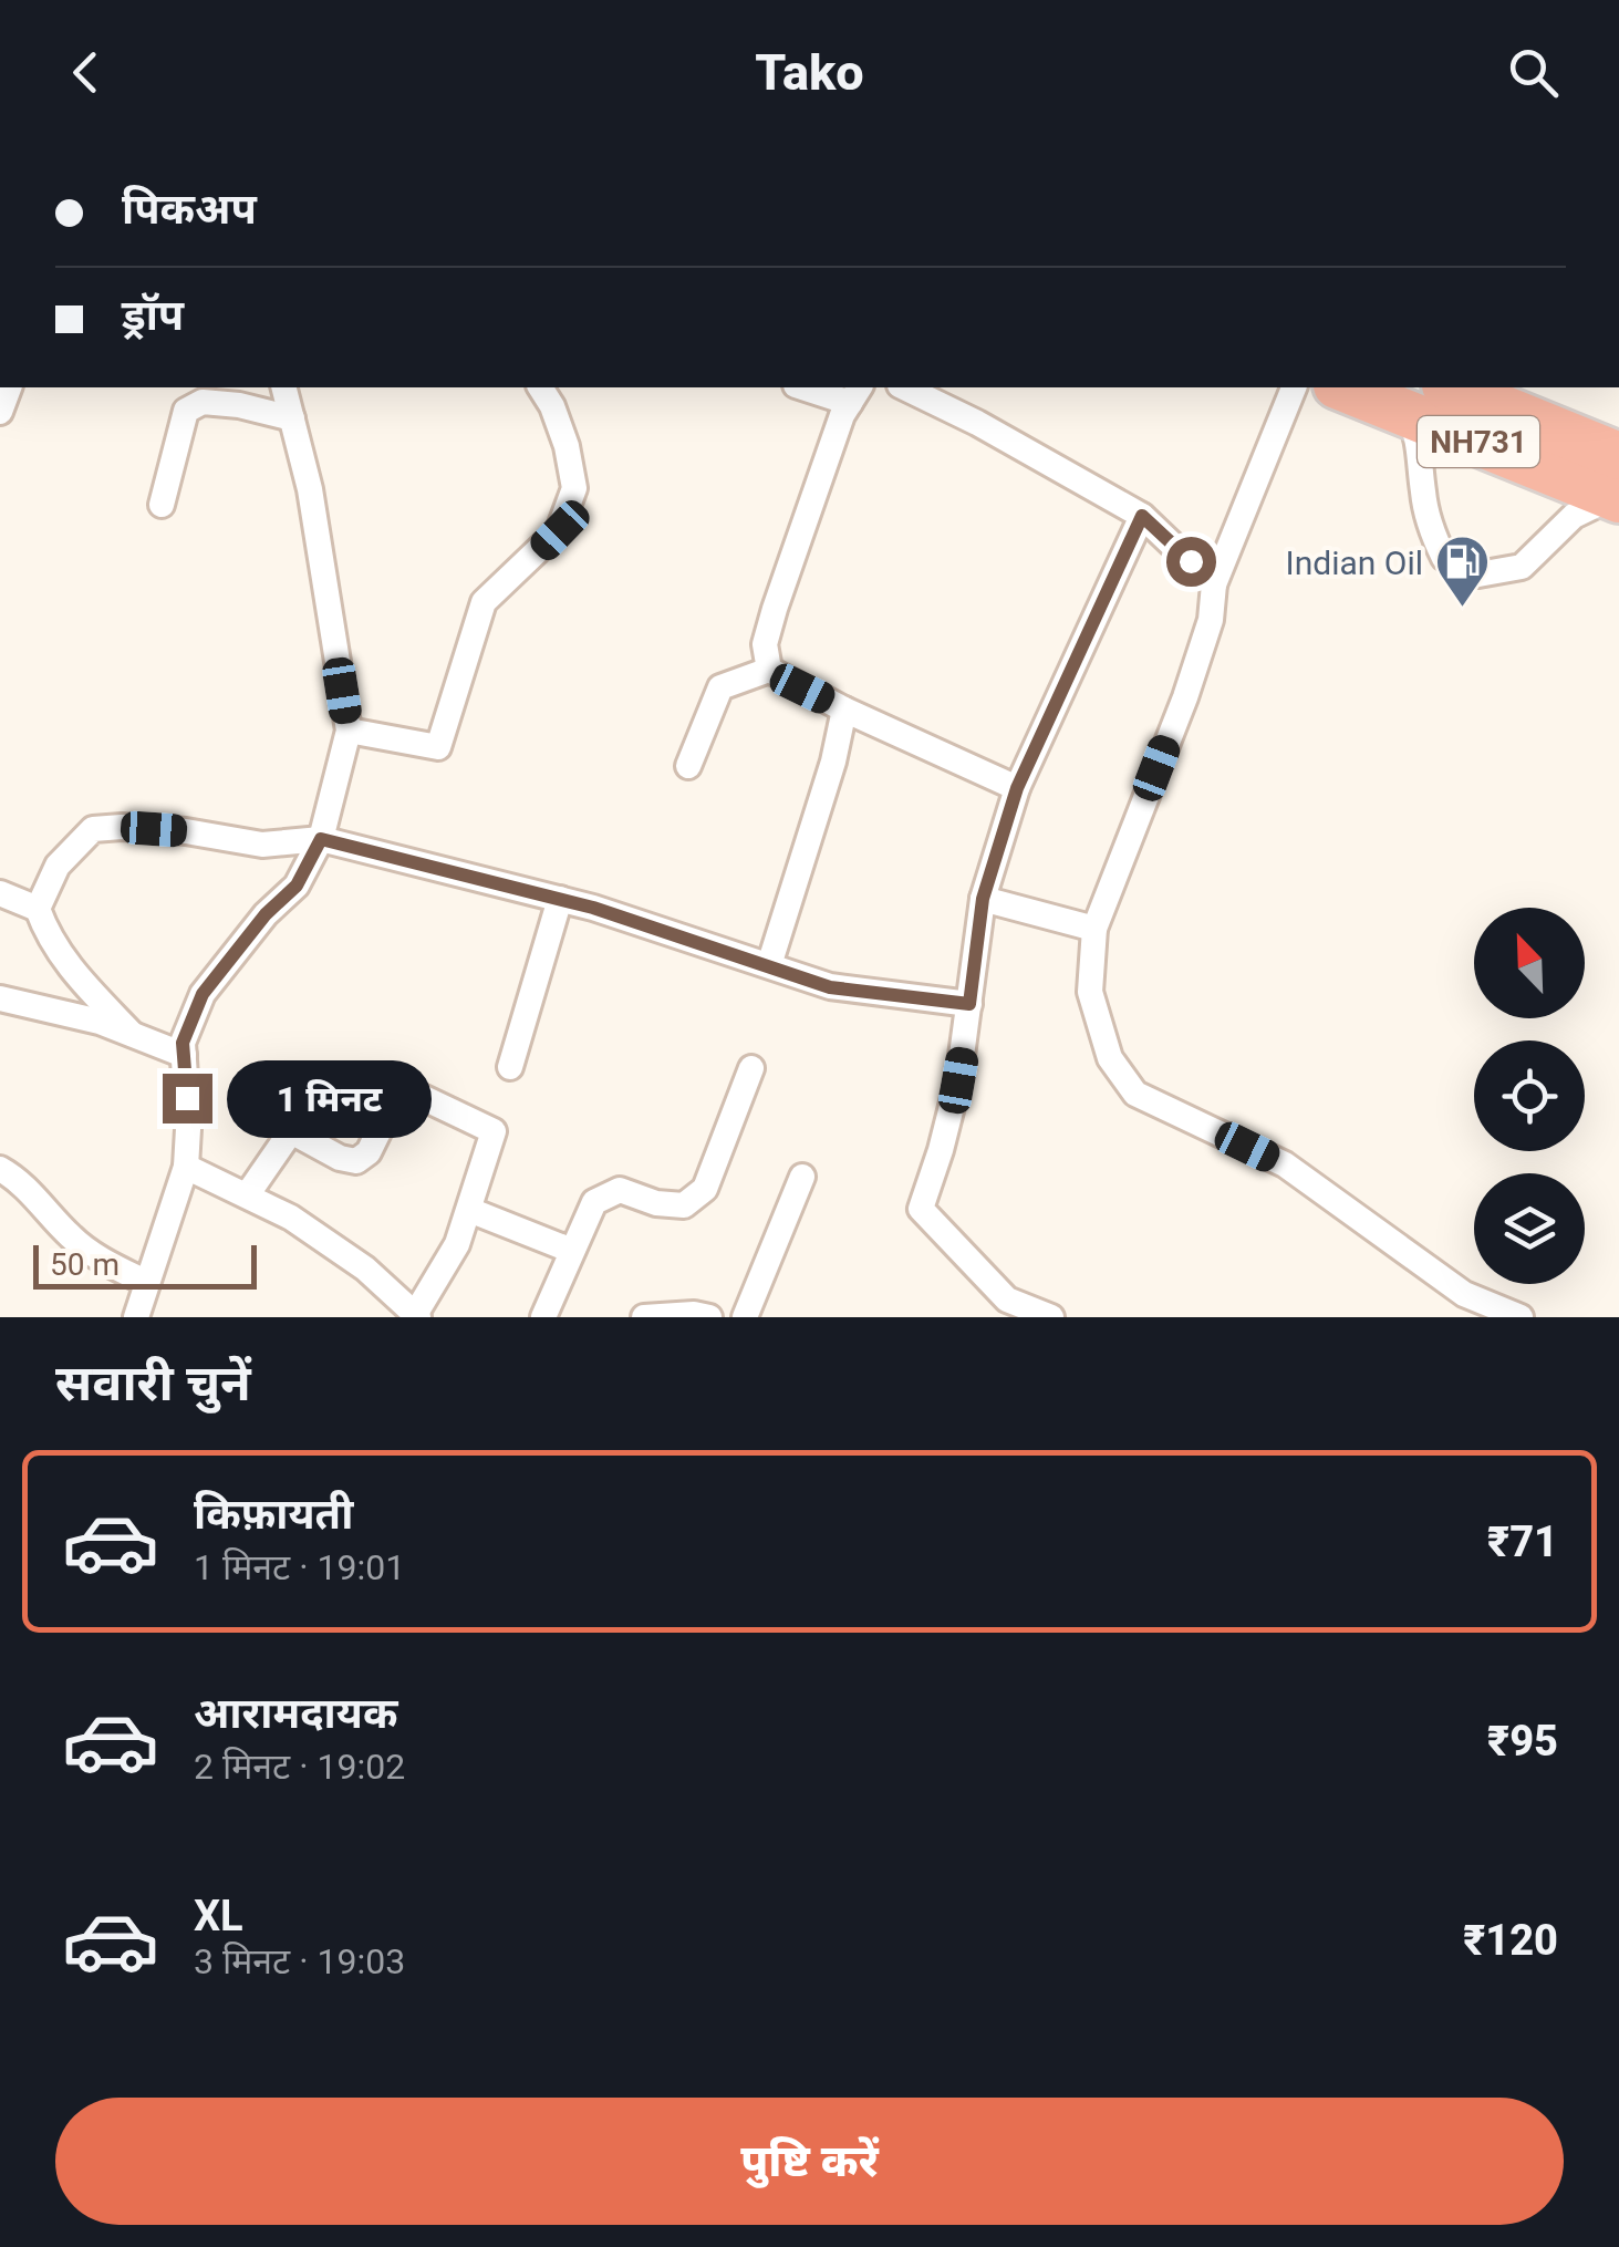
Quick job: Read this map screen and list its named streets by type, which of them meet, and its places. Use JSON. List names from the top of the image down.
{
  "streets": {
    "highway": ["NH731"]
  },
  "places": {
    "fuel station": ["Indian Oil"]
  },
  "scale_bar": "50 m",
  "north": "top left",
  "page": {
    "header": "Tako",
    "banner": ["पिकअप", "ड्रॉप"],
    "bubble": "1 मिनट",
    "scale": "50 m",
    "heading": "सवारी चुनें",
    "list": [
      {
        "name": "किफ़ायती",
        "note": "1 मिनट · 19:01",
        "value": "₹71"
      },
      {
        "name": "आरामदायक",
        "note": "2 मिनट · 19:02",
        "value": "₹95"
      },
      {
        "name": "XL",
        "note": "3 मिनट · 19:03",
        "value": "₹120"
      }
    ],
    "buttons": "पुष्टि करें"
  }
}
